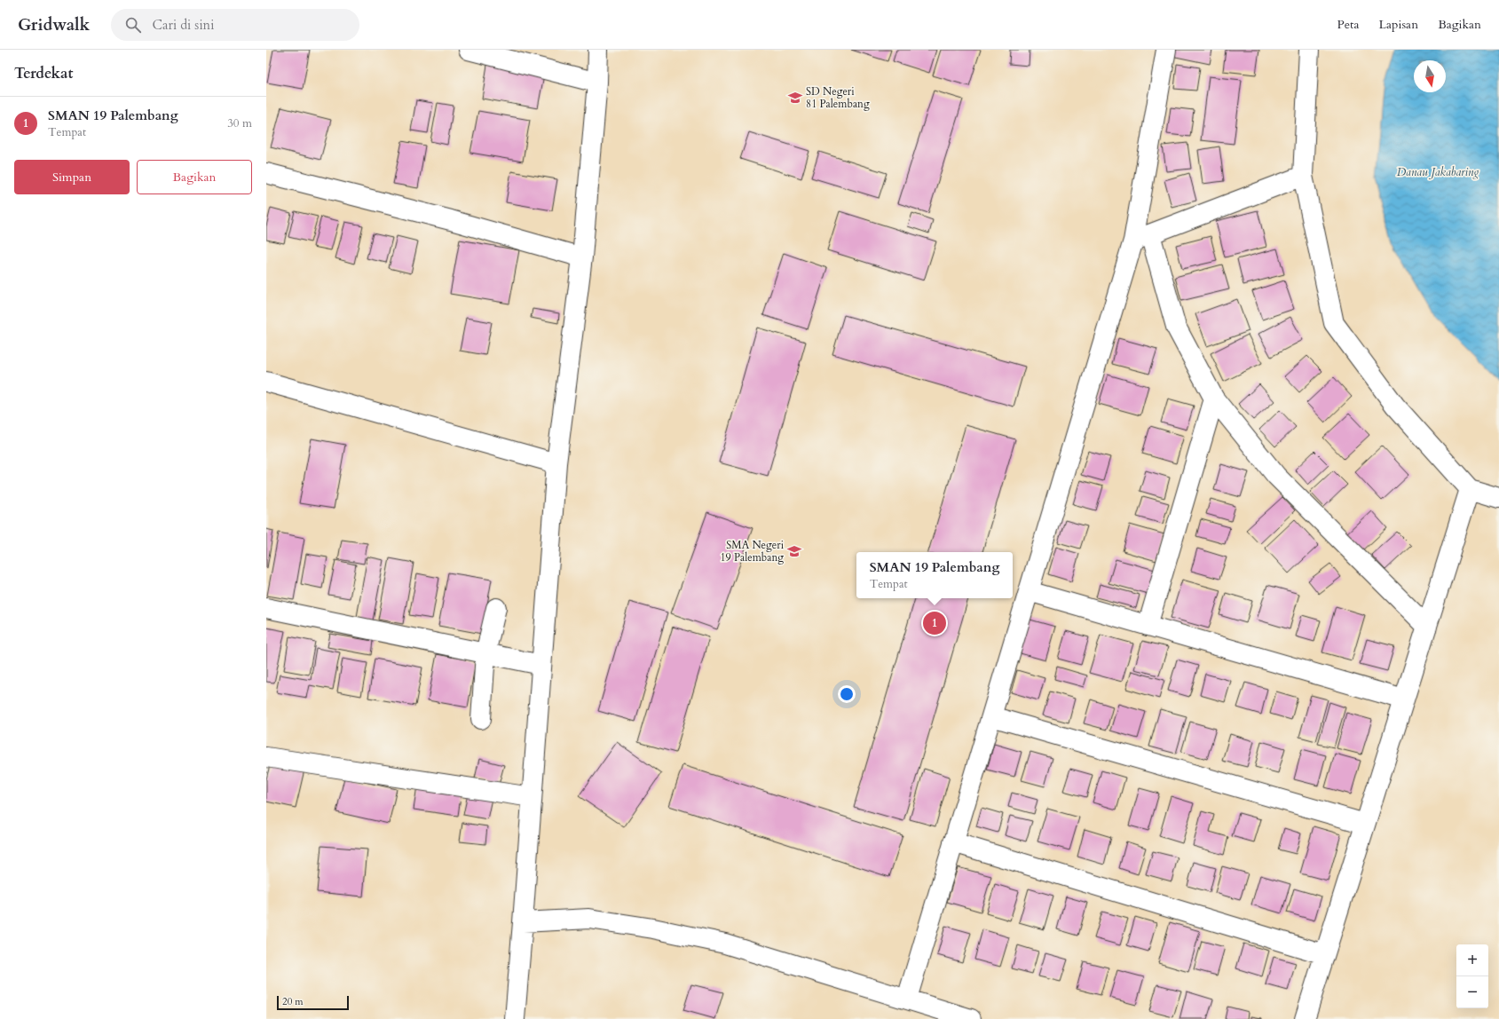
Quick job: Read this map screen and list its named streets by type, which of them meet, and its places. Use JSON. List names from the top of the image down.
{
  "water": ["Danau Jakabaring"],
  "places": {
    "school or university": ["SD Negeri 81 Palembang", "SMA Negeri 19 Palembang"]
  },
  "scale_bar": "20 m",
  "north": "bottom",
  "page": {
    "header": "Gridwalk",
    "search": "Cari di sini",
    "nav": ["Peta", "Lapisan", "Bagikan"],
    "heading": "Terdekat",
    "list": [
      {
        "mark": "1",
        "name": "SMAN 19 Palembang",
        "note": "Tempat",
        "value": "30 m"
      }
    ],
    "buttons": ["Simpan", "Bagikan"],
    "popup": ["SMAN 19 Palembang", "Tempat"],
    "pins": "1",
    "map_buttons": ["+", "−"],
    "scale": "20 m"
  }
}
